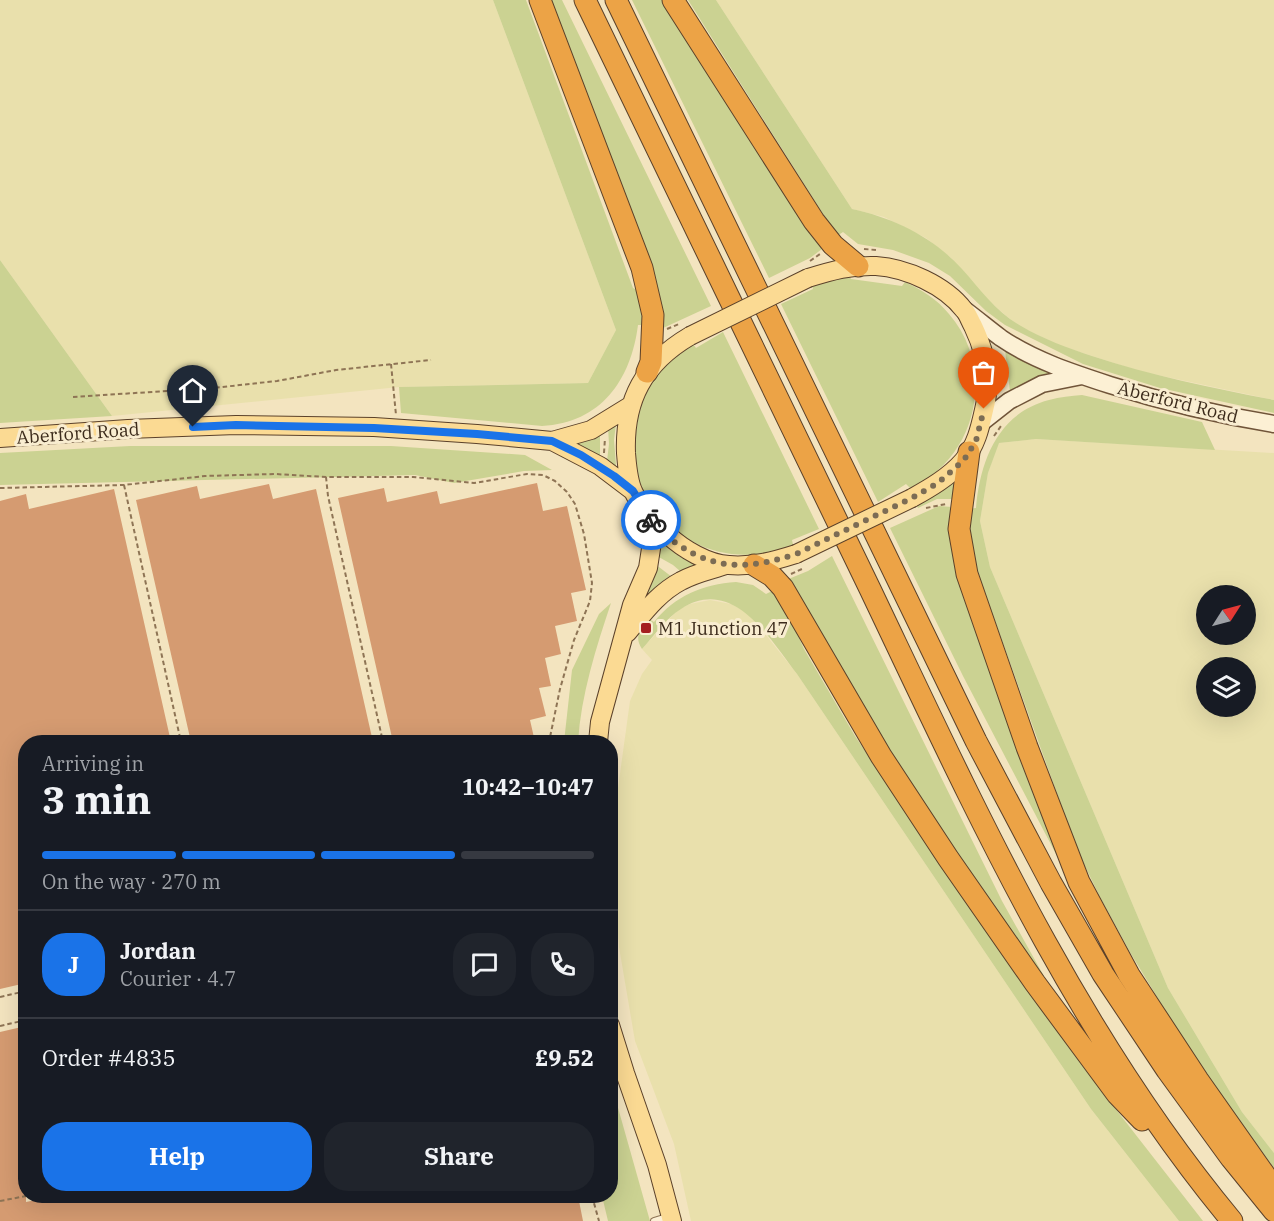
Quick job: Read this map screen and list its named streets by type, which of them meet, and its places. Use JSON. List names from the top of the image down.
{
  "streets": {
    "main road": ["Aberford Road"]
  },
  "places": {
    "transit": ["M1 Junction 47"]
  },
  "north": "top right",
  "page": {
    "heading": ["3 min", "Arriving in", "10:42–10:47"],
    "panel": [
      "Jordan",
      "Courier · 4.7",
      "Order #4835",
      "£9.52"
    ],
    "bar": "On the way · 270 m",
    "round": "J",
    "buttons": ["Help", "Share"]
  }
}
